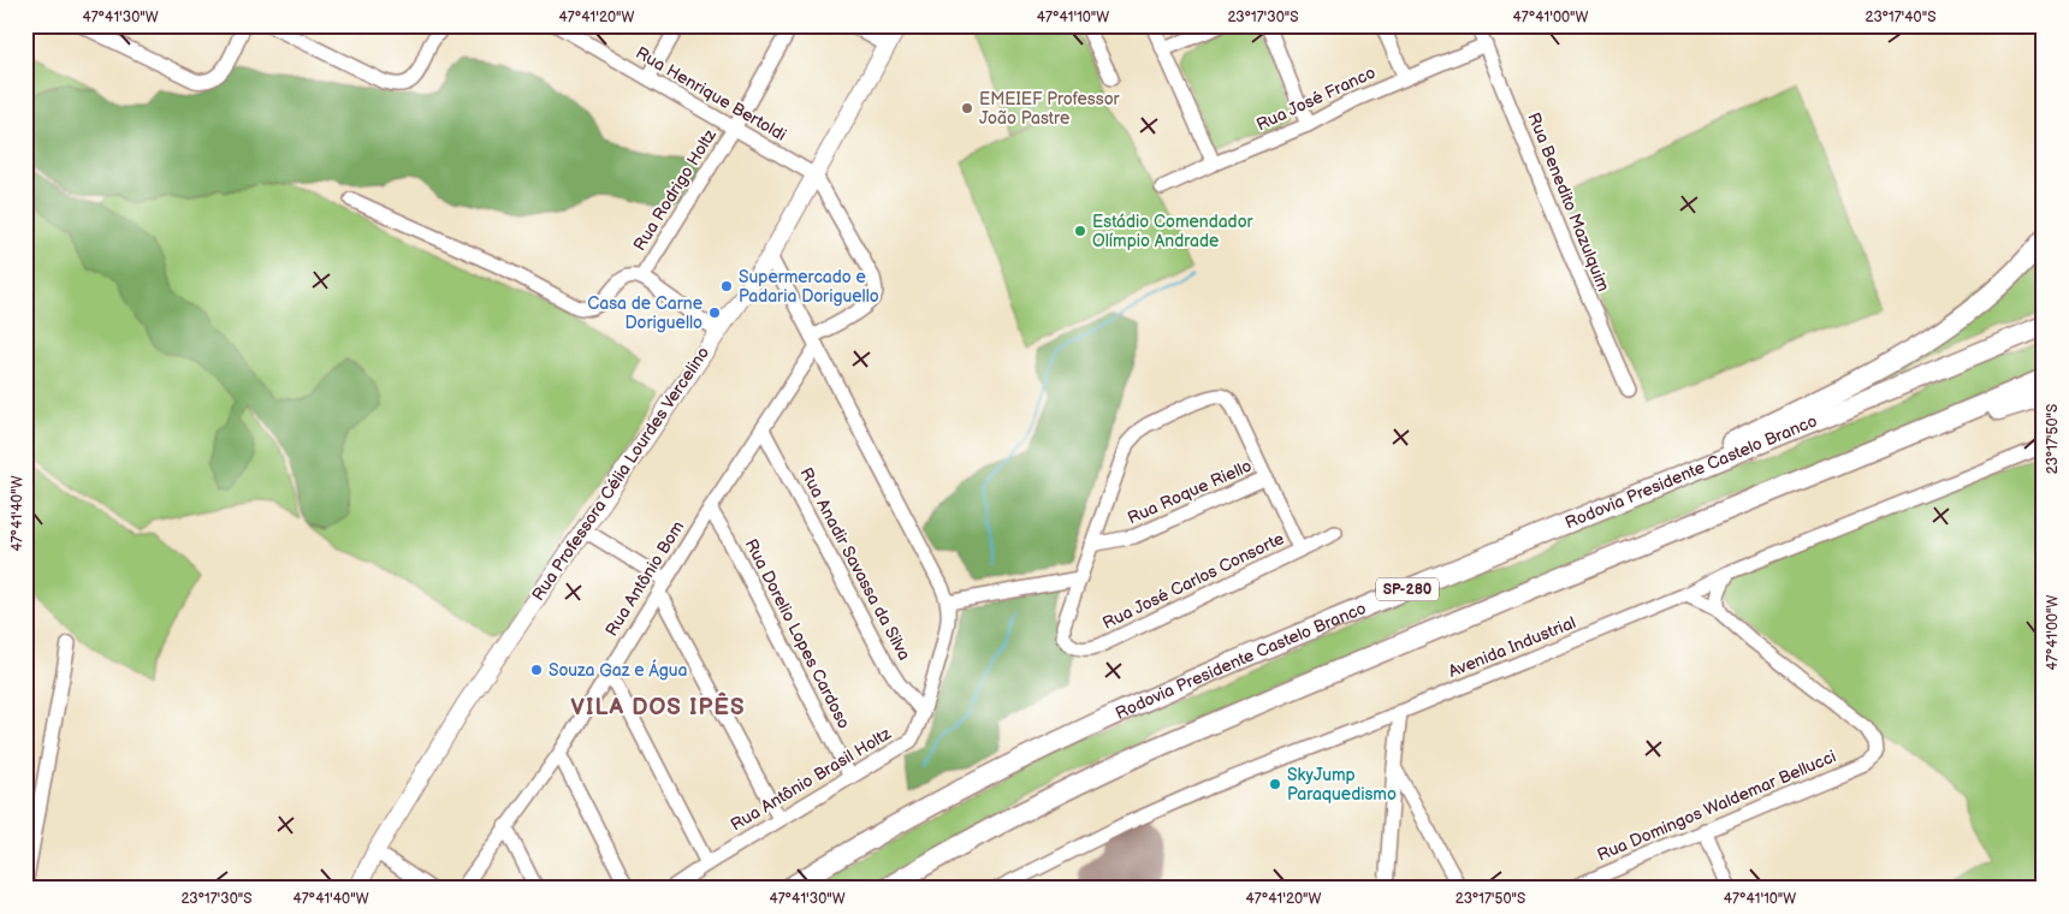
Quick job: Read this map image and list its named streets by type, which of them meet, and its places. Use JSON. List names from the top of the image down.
{
  "streets": {
    "highway": ["Rodovia Presidente Castelo Branco", "SP-280"],
    "main road": ["Rua Professora Célia Lourdes Vercelino"],
    "street": [
      "Rua Henrique Bertoldi",
      "Rua José Franco",
      "Rua Rodrigo Holtz",
      "Rua Benedito Mazulquim",
      "Rua Roque Riello",
      "Rua Anadir Savassa da Silva",
      "Rua Antônio Bom",
      "Rua José Carlos Consorte",
      "Rua Dorelio Lopes Cardoso",
      "Avenida Industrial",
      "Rua Antônio Brasil Holtz",
      "Rua Domingos Waldemar Bellucci"
    ]
  },
  "crossings": [
    ["Rua Henrique Bertoldi", "Rua Rodrigo Holtz"],
    ["Rua Henrique Bertoldi", "Rua Professora Célia Lourdes Vercelino"],
    ["Rua José Franco", "Rua Benedito Mazulquim"],
    ["Rua Anadir Savassa da Silva", "Rua Antônio Bom"],
    ["Rua Anadir Savassa da Silva", "Rua Antônio Brasil Holtz"],
    ["Rua Antônio Bom", "Rua Dorelio Lopes Cardoso"],
    ["Rua Dorelio Lopes Cardoso", "Rua Antônio Brasil Holtz"]
  ],
  "districts": ["VILA DOS IPÊS"],
  "places": [
    "EMEIEF Professor João Pastre",
    "Estádio Comendador Olímpio Andrade",
    "Supermercado e Padaria Doriguello",
    "Casa de Carne Doriguello",
    "Souza Gaz e Água",
    "SkyJump Paraquedismo"
  ],
  "coordinates": [
    "47°41'30\"W",
    "47°41'20\"W",
    "47°41'10\"W",
    "23°17'30\"S",
    "47°41'00\"W",
    "23°17'40\"S",
    "23°17'50\"S",
    "47°41'40\"W"
  ]
}
